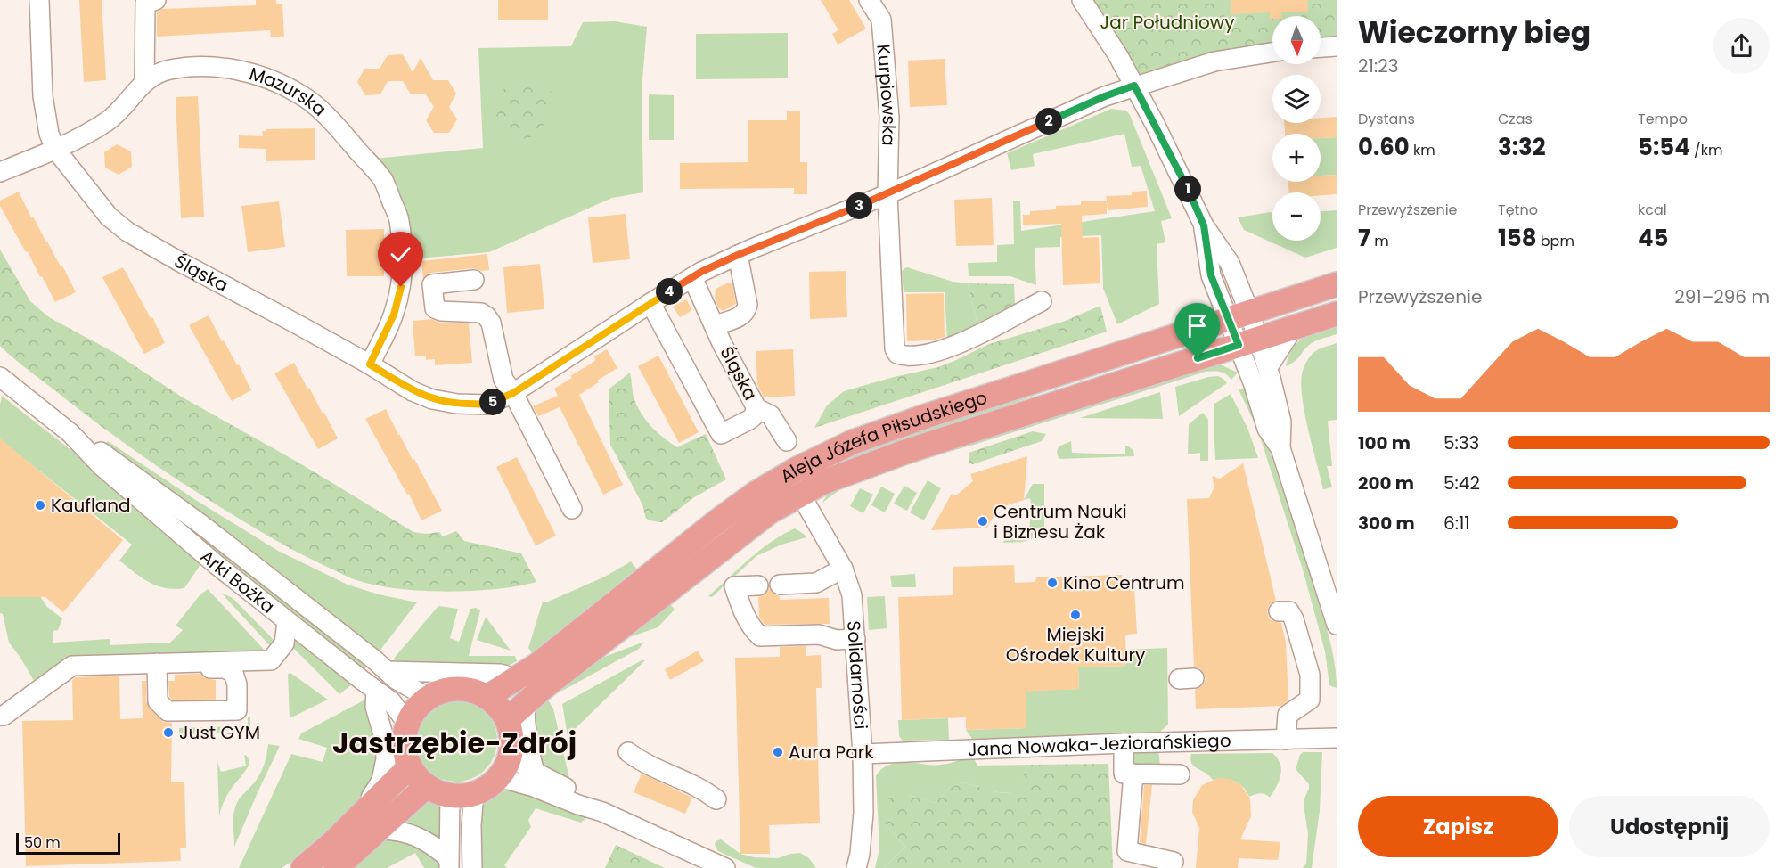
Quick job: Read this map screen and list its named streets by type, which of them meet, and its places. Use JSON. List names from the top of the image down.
{
  "streets": {
    "main road": ["Aleja Józefa Piłsudskiego"],
    "street": [
      "Kurpiowska",
      "Mazurska",
      "Śląska",
      "Arki Bożka",
      "Solidarności",
      "Jana Nowaka-Jeziorańskiego"
    ]
  },
  "crossings": [
    ["Kurpiowska", "Śląska"],
    ["Mazurska", "Śląska"],
    ["Aleja Józefa Piłsudskiego", "Arki Bożka"],
    ["Aleja Józefa Piłsudskiego", "Solidarności"],
    ["Solidarności", "Jana Nowaka-Jeziorańskiego"]
  ],
  "districts": ["Jastrzębie-Zdrój"],
  "parks": ["Jar Południowy"],
  "places": [
    "Kaufland",
    "Centrum Nauki i Biznesu Żak",
    "Kino Centrum",
    "Miejski Ośrodek Kultury",
    "Just GYM",
    "Aura Park"
  ],
  "scale_bar": "50 m",
  "north": "bottom",
  "page": {
    "heading": ["Wieczorny bieg", "21:23"],
    "map_buttons": ["+", "−"],
    "stats": [
      ["Dystans", "0.60 km"],
      ["Czas", "3:32"],
      ["Tempo", "5:54 /km"],
      ["Przewyższenie", "7 m"],
      ["Tętno", "158 bpm"],
      ["kcal", "45"]
    ],
    "pins": [
      "2",
      "1",
      "3",
      "4",
      "5"
    ],
    "chart": ["Przewyższenie", "291–296 m"],
    "list": [
      {
        "name": "100 m",
        "note": "5:33"
      },
      {
        "name": "200 m",
        "note": "5:42"
      },
      {
        "name": "300 m",
        "note": "6:11"
      }
    ],
    "buttons": ["Zapisz", "Udostępnij"],
    "scale": "50 m"
  }
}
